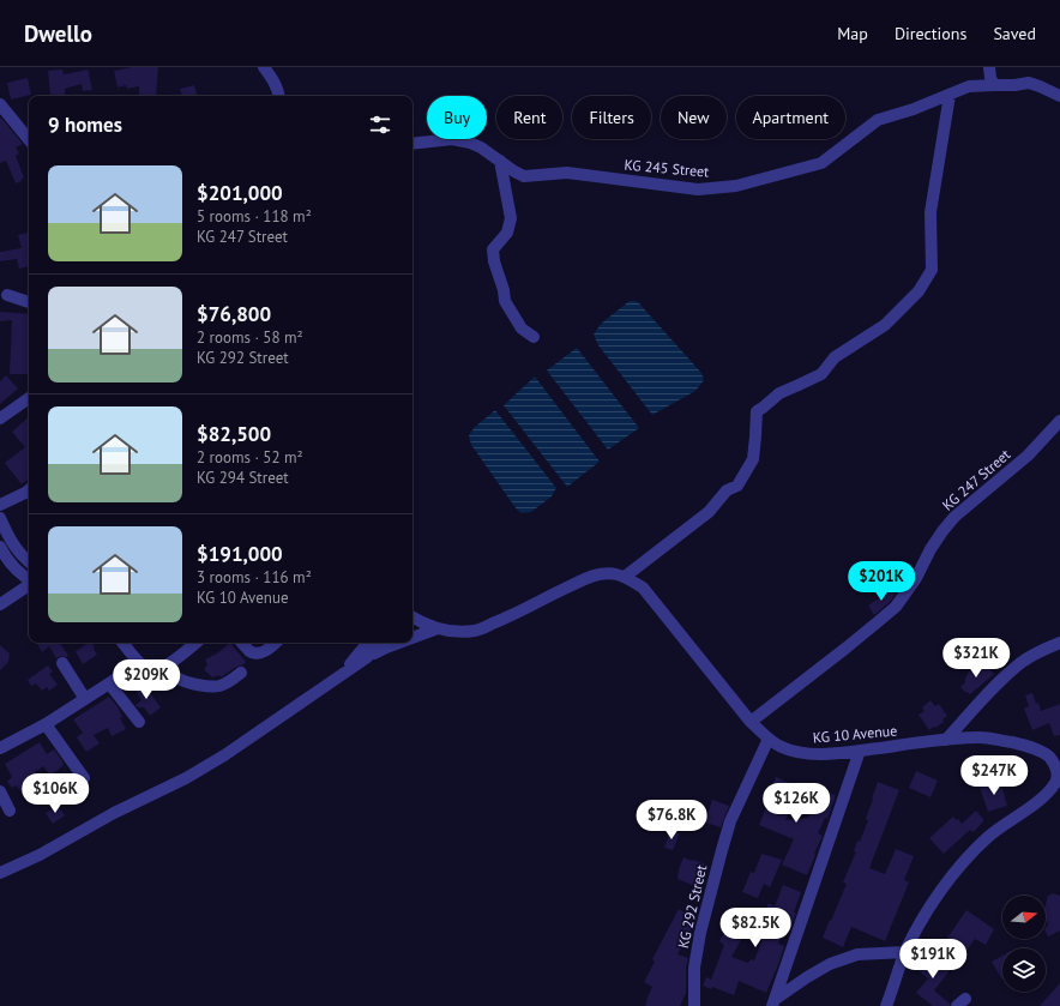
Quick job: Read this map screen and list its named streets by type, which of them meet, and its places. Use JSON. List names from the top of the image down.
{
  "streets": {
    "street": [
      "KG 245 Street",
      "KG 247 Street",
      "KG 10 Avenue",
      "KG 292 Street"
    ]
  },
  "crossings": [
    ["KG 247 Street", "KG 10 Avenue"],
    ["KG 10 Avenue", "KG 292 Street"]
  ],
  "north": "right",
  "page": {
    "header": "Dwello",
    "nav": ["Map", "Directions", "Saved"],
    "chip": [
      "Buy",
      "Rent",
      "Filters",
      "New",
      "Apartment"
    ],
    "heading": "9 homes",
    "list": [
      {
        "name": "$201,000",
        "note": "5 rooms · 118 m² · KG 247 Street"
      },
      {
        "name": "$76,800",
        "note": "2 rooms · 58 m² · KG 292 Street"
      },
      {
        "name": "$82,500",
        "note": "2 rooms · 52 m² · KG 294 Street"
      },
      {
        "name": "$191,000",
        "note": "3 rooms · 116 m² · KG 10 Avenue"
      }
    ],
    "price": [
      "$201K",
      "$321K",
      "$209K",
      "$247K",
      "$106K",
      "$126K",
      "$76.8K",
      "$82.5K",
      "$191K"
    ]
  }
}
